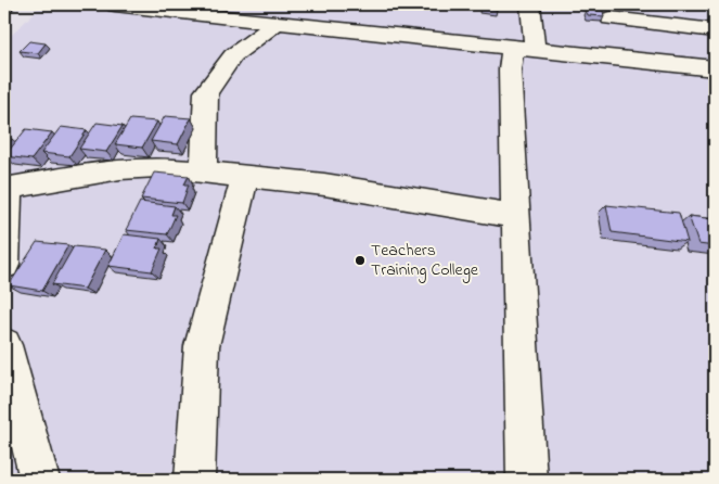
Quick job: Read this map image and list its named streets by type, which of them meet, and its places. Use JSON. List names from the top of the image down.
{
  "places": ["Teachers Training College"]
}
